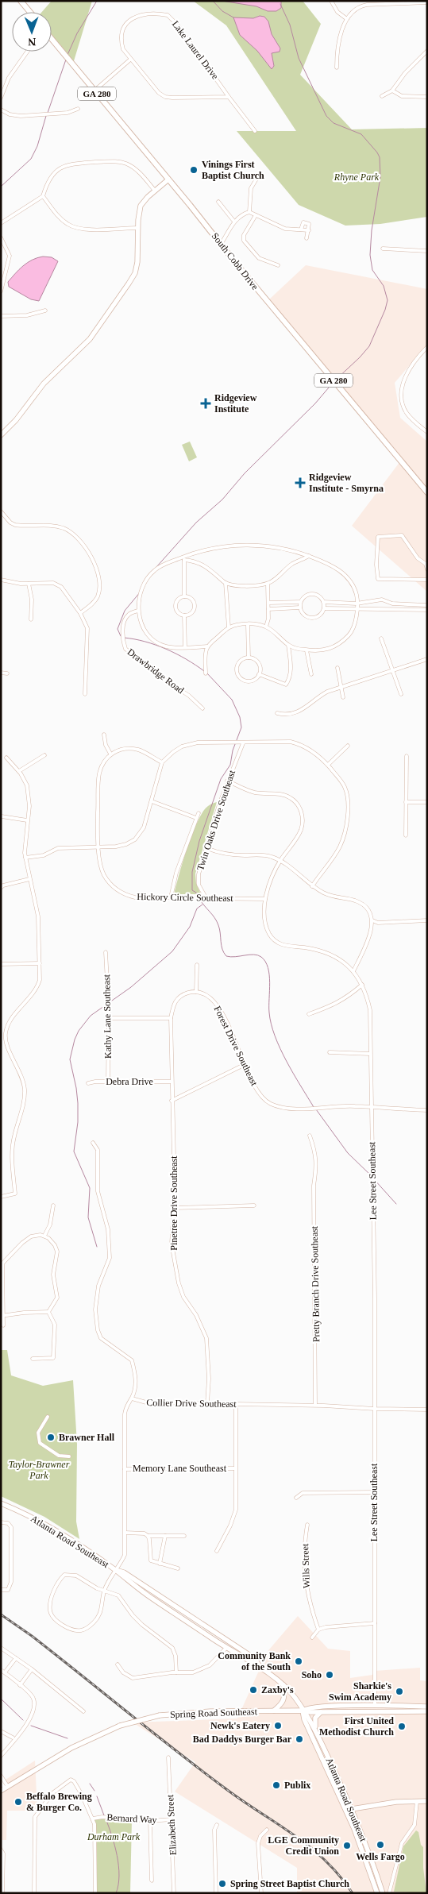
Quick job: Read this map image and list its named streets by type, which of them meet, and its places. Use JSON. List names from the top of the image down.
{
  "streets": {
    "main road": [
      "GA 280",
      "South Cobb Drive",
      "Atlanta Road Southeast",
      "Spring Road Southeast"
    ],
    "street": [
      "Lake Laurel Drive",
      "Drawbridge Road",
      "Twin Oaks Drive Southeast",
      "Hickory Circle Southeast",
      "Kathy Lane Southeast",
      "Forest Drive Southeast",
      "Debra Drive",
      "Lee Street Southeast",
      "Pinetree Drive Southeast",
      "Pretty Branch Drive Southeast",
      "Collier Drive Southeast",
      "Memory Lane Southeast",
      "Wills Street",
      "Bernard Way",
      "Elizabeth Street"
    ]
  },
  "crossings": [
    ["Twin Oaks Drive Southeast", "Hickory Circle Southeast"],
    ["Twin Oaks Drive Southeast", "Lee Street Southeast"],
    ["Hickory Circle Southeast", "Lee Street Southeast"],
    ["Kathy Lane Southeast", "Debra Drive"],
    ["Forest Drive Southeast", "Lee Street Southeast"],
    ["Lee Street Southeast", "Collier Drive Southeast"],
    ["Pinetree Drive Southeast", "Collier Drive Southeast"],
    ["Pretty Branch Drive Southeast", "Collier Drive Southeast"],
    ["Atlanta Road Southeast", "Spring Road Southeast"],
    ["Bernard Way", "Elizabeth Street"]
  ],
  "parks": ["Rhyne Park", "Taylor-Brawner Park", "Durham Park"],
  "places": {
    "other": [
      "Vinings First Baptist Church",
      "Brawner Hall",
      "Community Bank of the South",
      "Soho",
      "Zaxby's",
      "Sharkie's Swim Academy",
      "Newk's Eatery",
      "First United Methodist Church",
      "Bad Daddys Burger Bar",
      "Publix",
      "Beffalo Brewing & Burger Co.",
      "Wells Fargo",
      "LGE Community Credit Union",
      "Spring Street Baptist Church"
    ],
    "health": ["Ridgeview Institute", "Ridgeview Institute - Smyrna"]
  },
  "north": "bottom"
}
